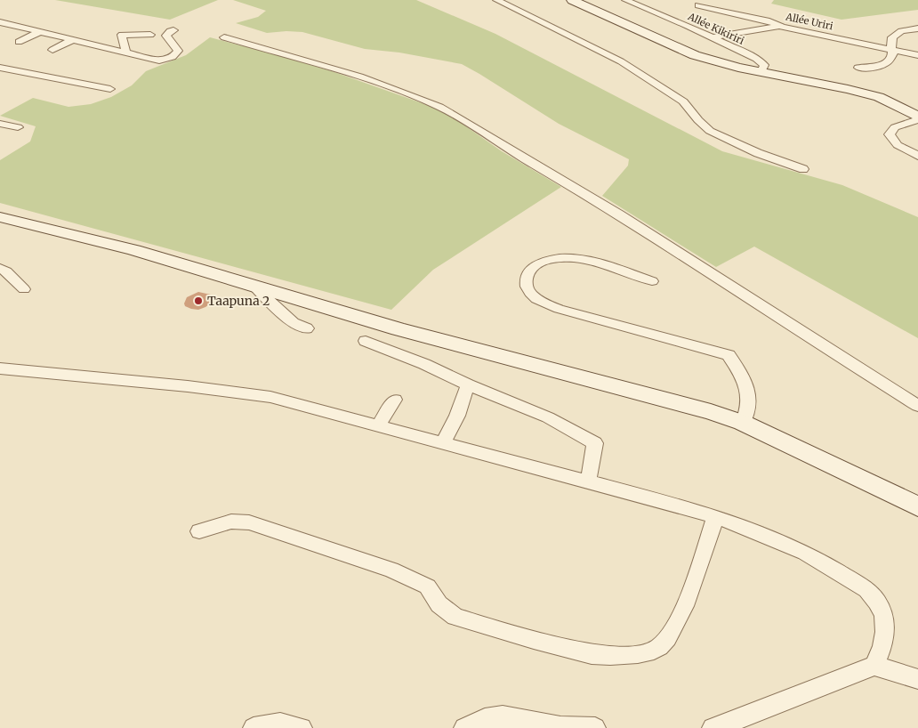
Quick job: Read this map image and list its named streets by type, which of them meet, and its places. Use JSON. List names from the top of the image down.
{
  "streets": {
    "street": ["Allée Uriri", "Allée Kikiriri"]
  },
  "places": ["Taapuna 2"]
}
